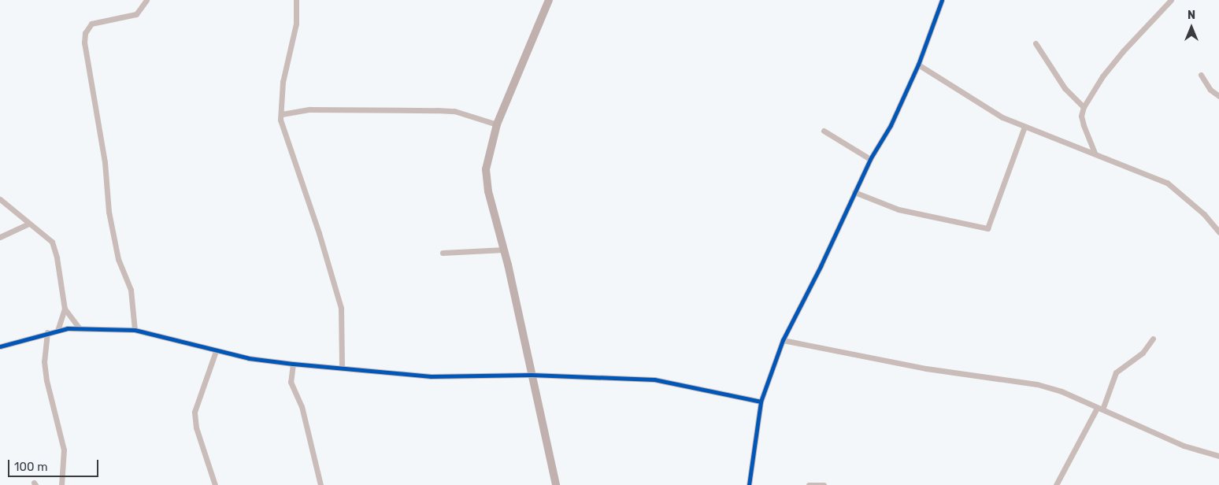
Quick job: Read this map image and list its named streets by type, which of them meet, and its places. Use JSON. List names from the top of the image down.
{
  "scale_bar": "100 m",
  "north": "top"
}
